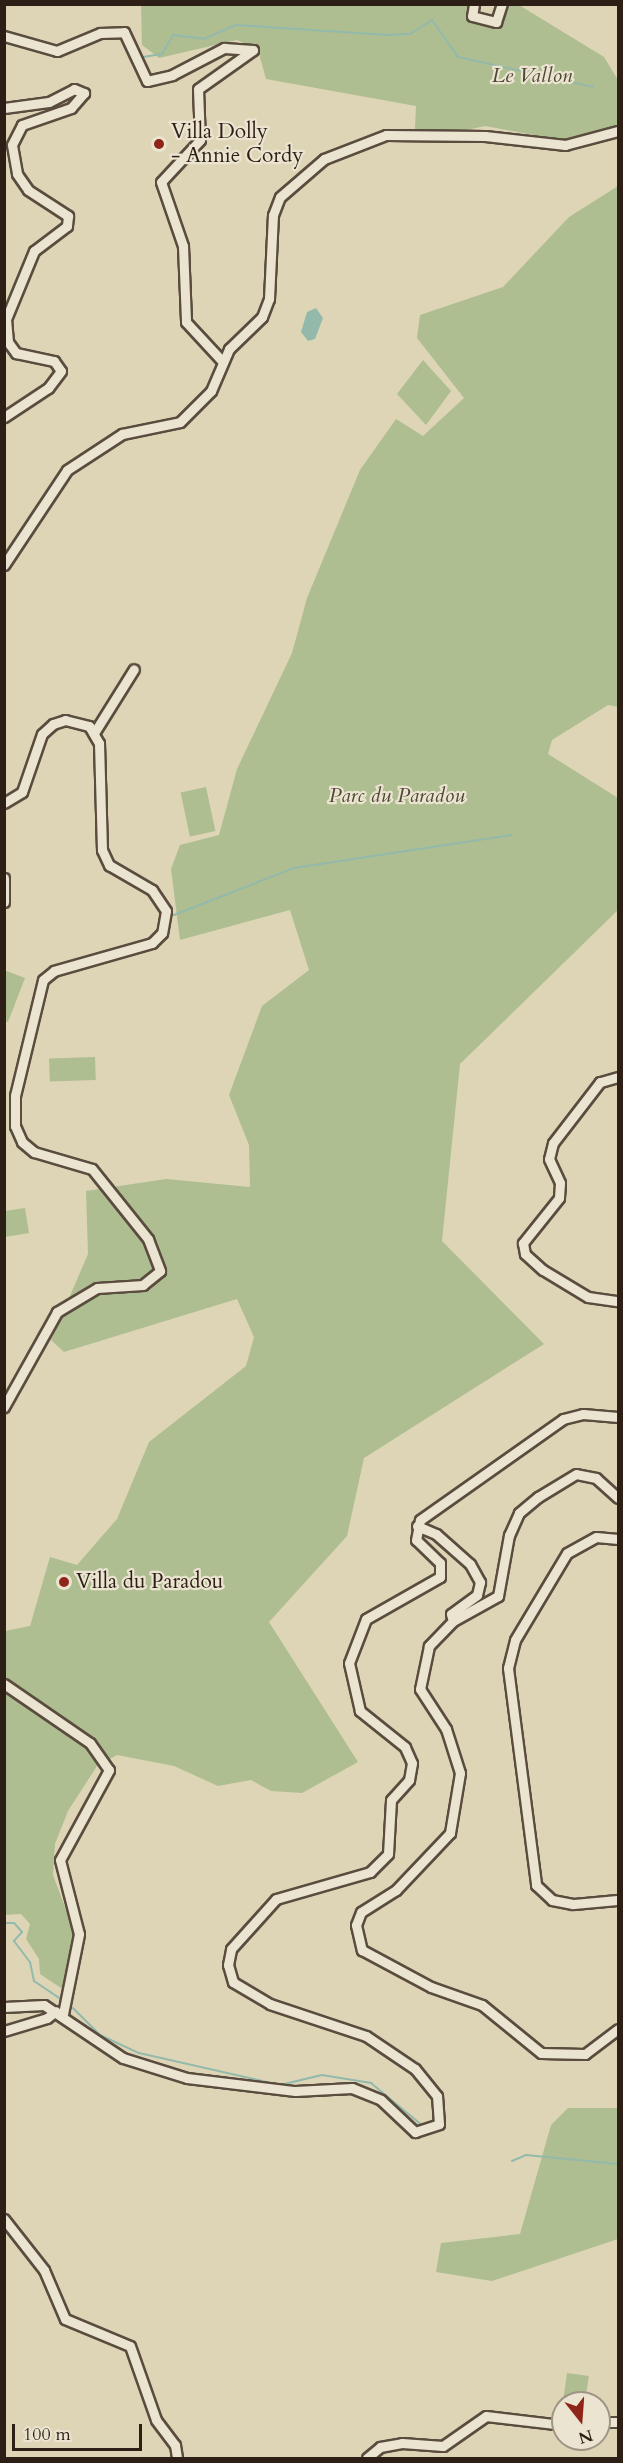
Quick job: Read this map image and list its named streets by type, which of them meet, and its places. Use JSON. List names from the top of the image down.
{
  "parks": ["Le Vallon", "Parc du Paradou"],
  "places": ["Villa Dolly - Annie Cordy", "Villa du Paradou"],
  "scale_bar": "100 m",
  "north": "bottom"
}
